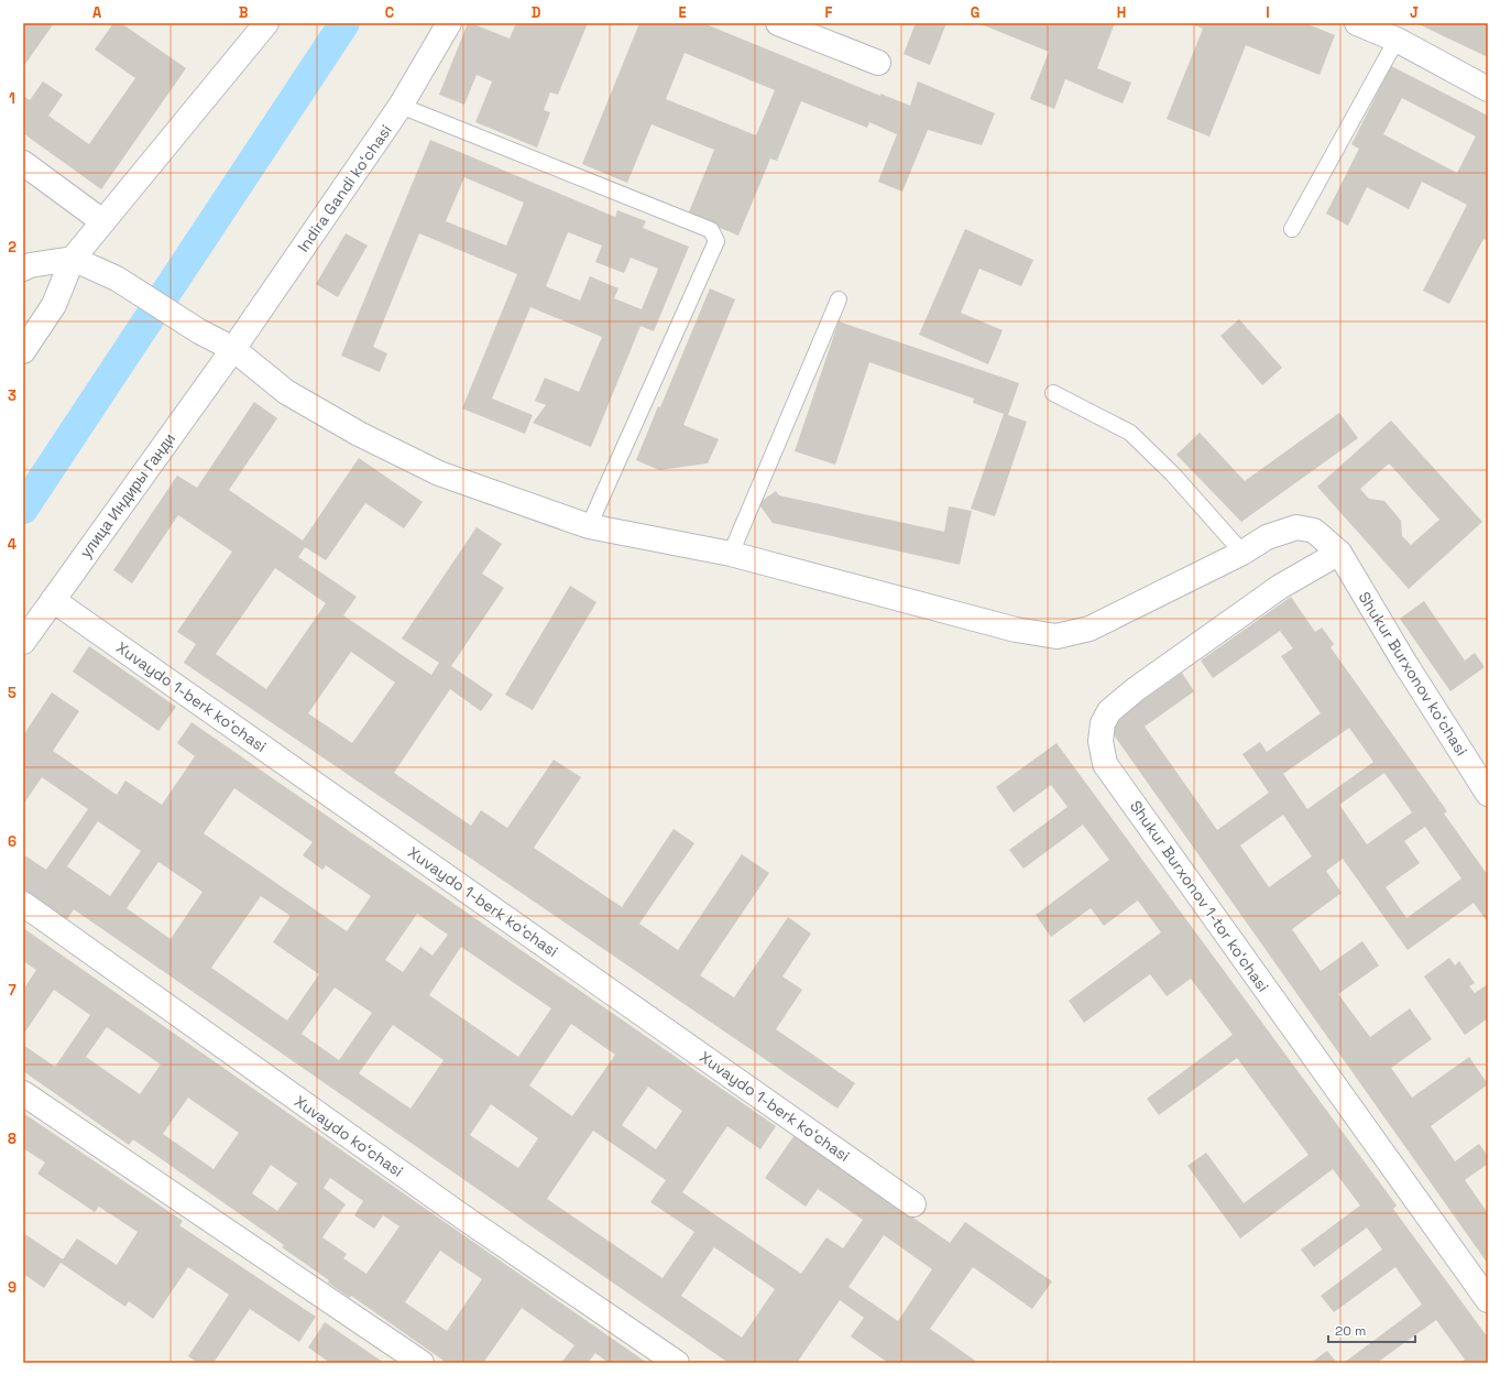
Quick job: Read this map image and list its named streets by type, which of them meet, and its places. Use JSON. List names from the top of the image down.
{
  "streets": {
    "street": [
      "Indira Gandi koʻchasi",
      "улица Индиры Ганди",
      "Shukur Burxonov koʻchasi",
      "Xuvaydo 1-berk koʻchasi",
      "Shukur Burxonov 1-tor koʻchasi",
      "Xuvaydo koʻchasi"
    ]
  },
  "crossings": [
    ["Indira Gandi koʻchasi", "улица Индиры Ганди"],
    ["Indira Gandi koʻchasi", "Shukur Burxonov koʻchasi"],
    ["улица Индиры Ганди", "Shukur Burxonov koʻchasi"],
    ["улица Индиры Ганди", "Xuvaydo 1-berk koʻchasi"],
    ["Shukur Burxonov koʻchasi", "Shukur Burxonov 1-tor koʻchasi"]
  ],
  "scale_bar": "20 m",
  "grid": {
    "columns": [
      "A",
      "B",
      "C",
      "D",
      "E",
      "F",
      "G",
      "H",
      "I",
      "J"
    ],
    "rows": [
      "1",
      "2",
      "3",
      "4",
      "5",
      "6",
      "7",
      "8",
      "9"
    ]
  }
}
